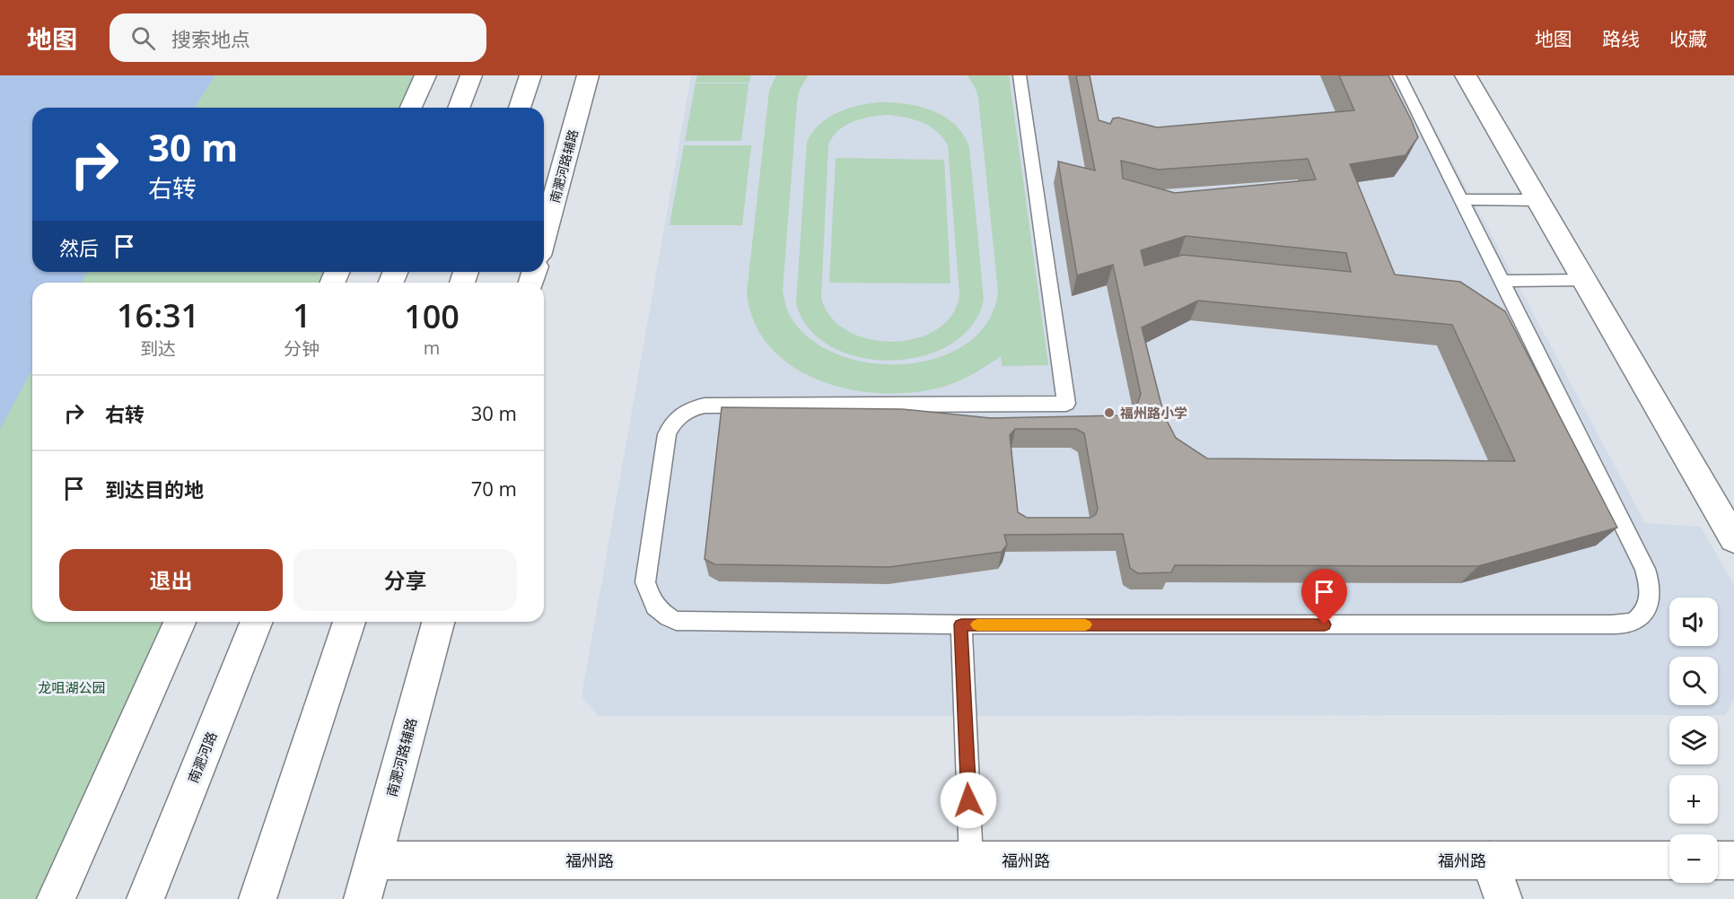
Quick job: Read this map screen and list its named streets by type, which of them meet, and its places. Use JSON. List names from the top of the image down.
{
  "streets": {
    "street": ["南淝河路辅路", "南淝河路", "福州路"]
  },
  "crossings": [
    ["南淝河路辅路", "福州路"]
  ],
  "parks": ["龙咀湖公园"],
  "places": ["福州路小学"],
  "page": {
    "header": "地图",
    "search": "搜索地点",
    "nav": ["地图", "路线", "收藏"],
    "turn": ["30 m", "右转"],
    "then": "然后",
    "eta": [
      "16:31",
      "到达",
      "1",
      "分钟",
      "100",
      "m"
    ],
    "list": [
      {
        "name": "右转",
        "value": "30 m"
      },
      {
        "name": "到达目的地",
        "value": "70 m"
      }
    ],
    "buttons": ["退出", "分享"],
    "map_buttons": ["+", "−"]
  }
}
